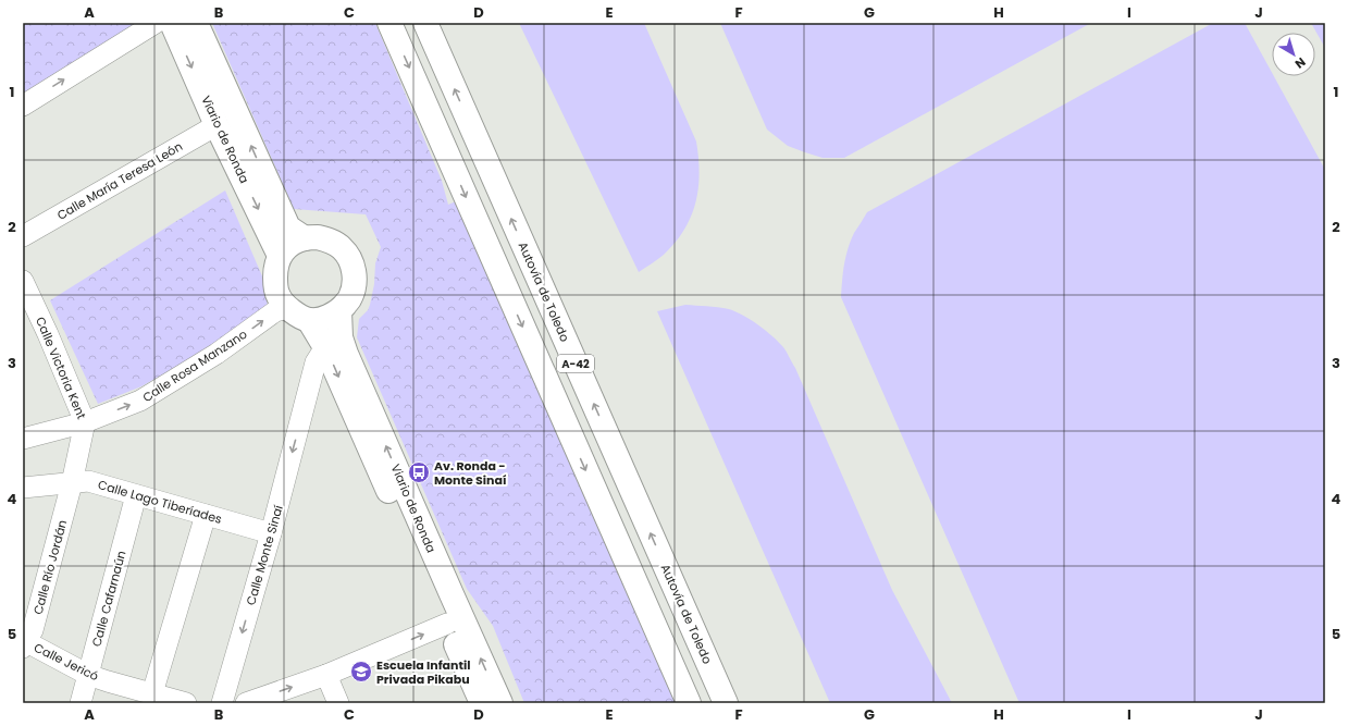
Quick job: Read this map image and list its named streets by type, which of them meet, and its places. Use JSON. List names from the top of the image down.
{
  "streets": {
    "main road": ["Viario de Ronda", "Autovía de Toledo", "A-42"],
    "street": [
      "Calle María Teresa León",
      "Calle Rosa Manzano",
      "Calle Victoria Kent",
      "Calle Lago Tiberíades",
      "Calle Monte Sinaí",
      "Calle Río Jordán",
      "Calle Cafarnaún",
      "Calle Jericó"
    ]
  },
  "crossings": [
    ["Viario de Ronda", "Calle María Teresa León"],
    ["Viario de Ronda", "Calle Rosa Manzano"],
    ["Viario de Ronda", "Calle Monte Sinaí"],
    ["Calle Rosa Manzano", "Calle Victoria Kent"],
    ["Calle Victoria Kent", "Calle Lago Tiberíades"],
    ["Calle Victoria Kent", "Calle Río Jordán"],
    ["Calle Lago Tiberíades", "Calle Monte Sinaí"],
    ["Calle Lago Tiberíades", "Calle Río Jordán"],
    ["Calle Lago Tiberíades", "Calle Cafarnaún"],
    ["Calle Río Jordán", "Calle Jericó"],
    ["Calle Cafarnaún", "Calle Jericó"]
  ],
  "one_way": ["Calle Rosa Manzano"],
  "places": {
    "bus stop": ["Av. Ronda - Monte Sinaí"],
    "school or university": ["Escuela Infantil Privada Pikabu"]
  },
  "north": "bottom right",
  "grid": {
    "columns": [
      "A",
      "B",
      "C",
      "D",
      "E",
      "F",
      "G",
      "H",
      "I",
      "J"
    ],
    "rows": [
      "1",
      "2",
      "3",
      "4",
      "5"
    ]
  }
}
